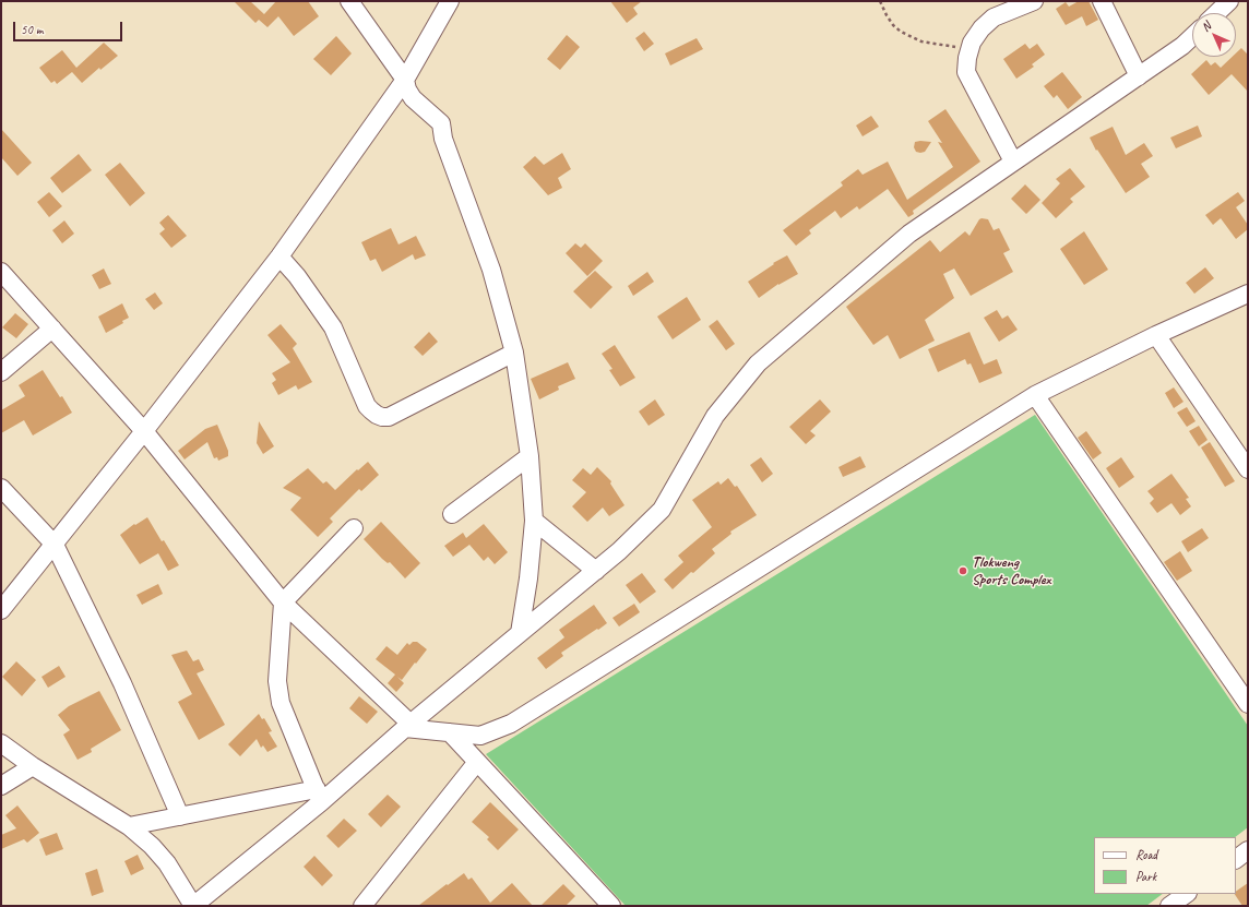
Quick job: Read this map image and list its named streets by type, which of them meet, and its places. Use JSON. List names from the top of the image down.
{
  "places": ["Tlokweng Sports Complex"],
  "legend": ["Road", "Park"],
  "scale_bar": "50 m",
  "north": "top left"
}
